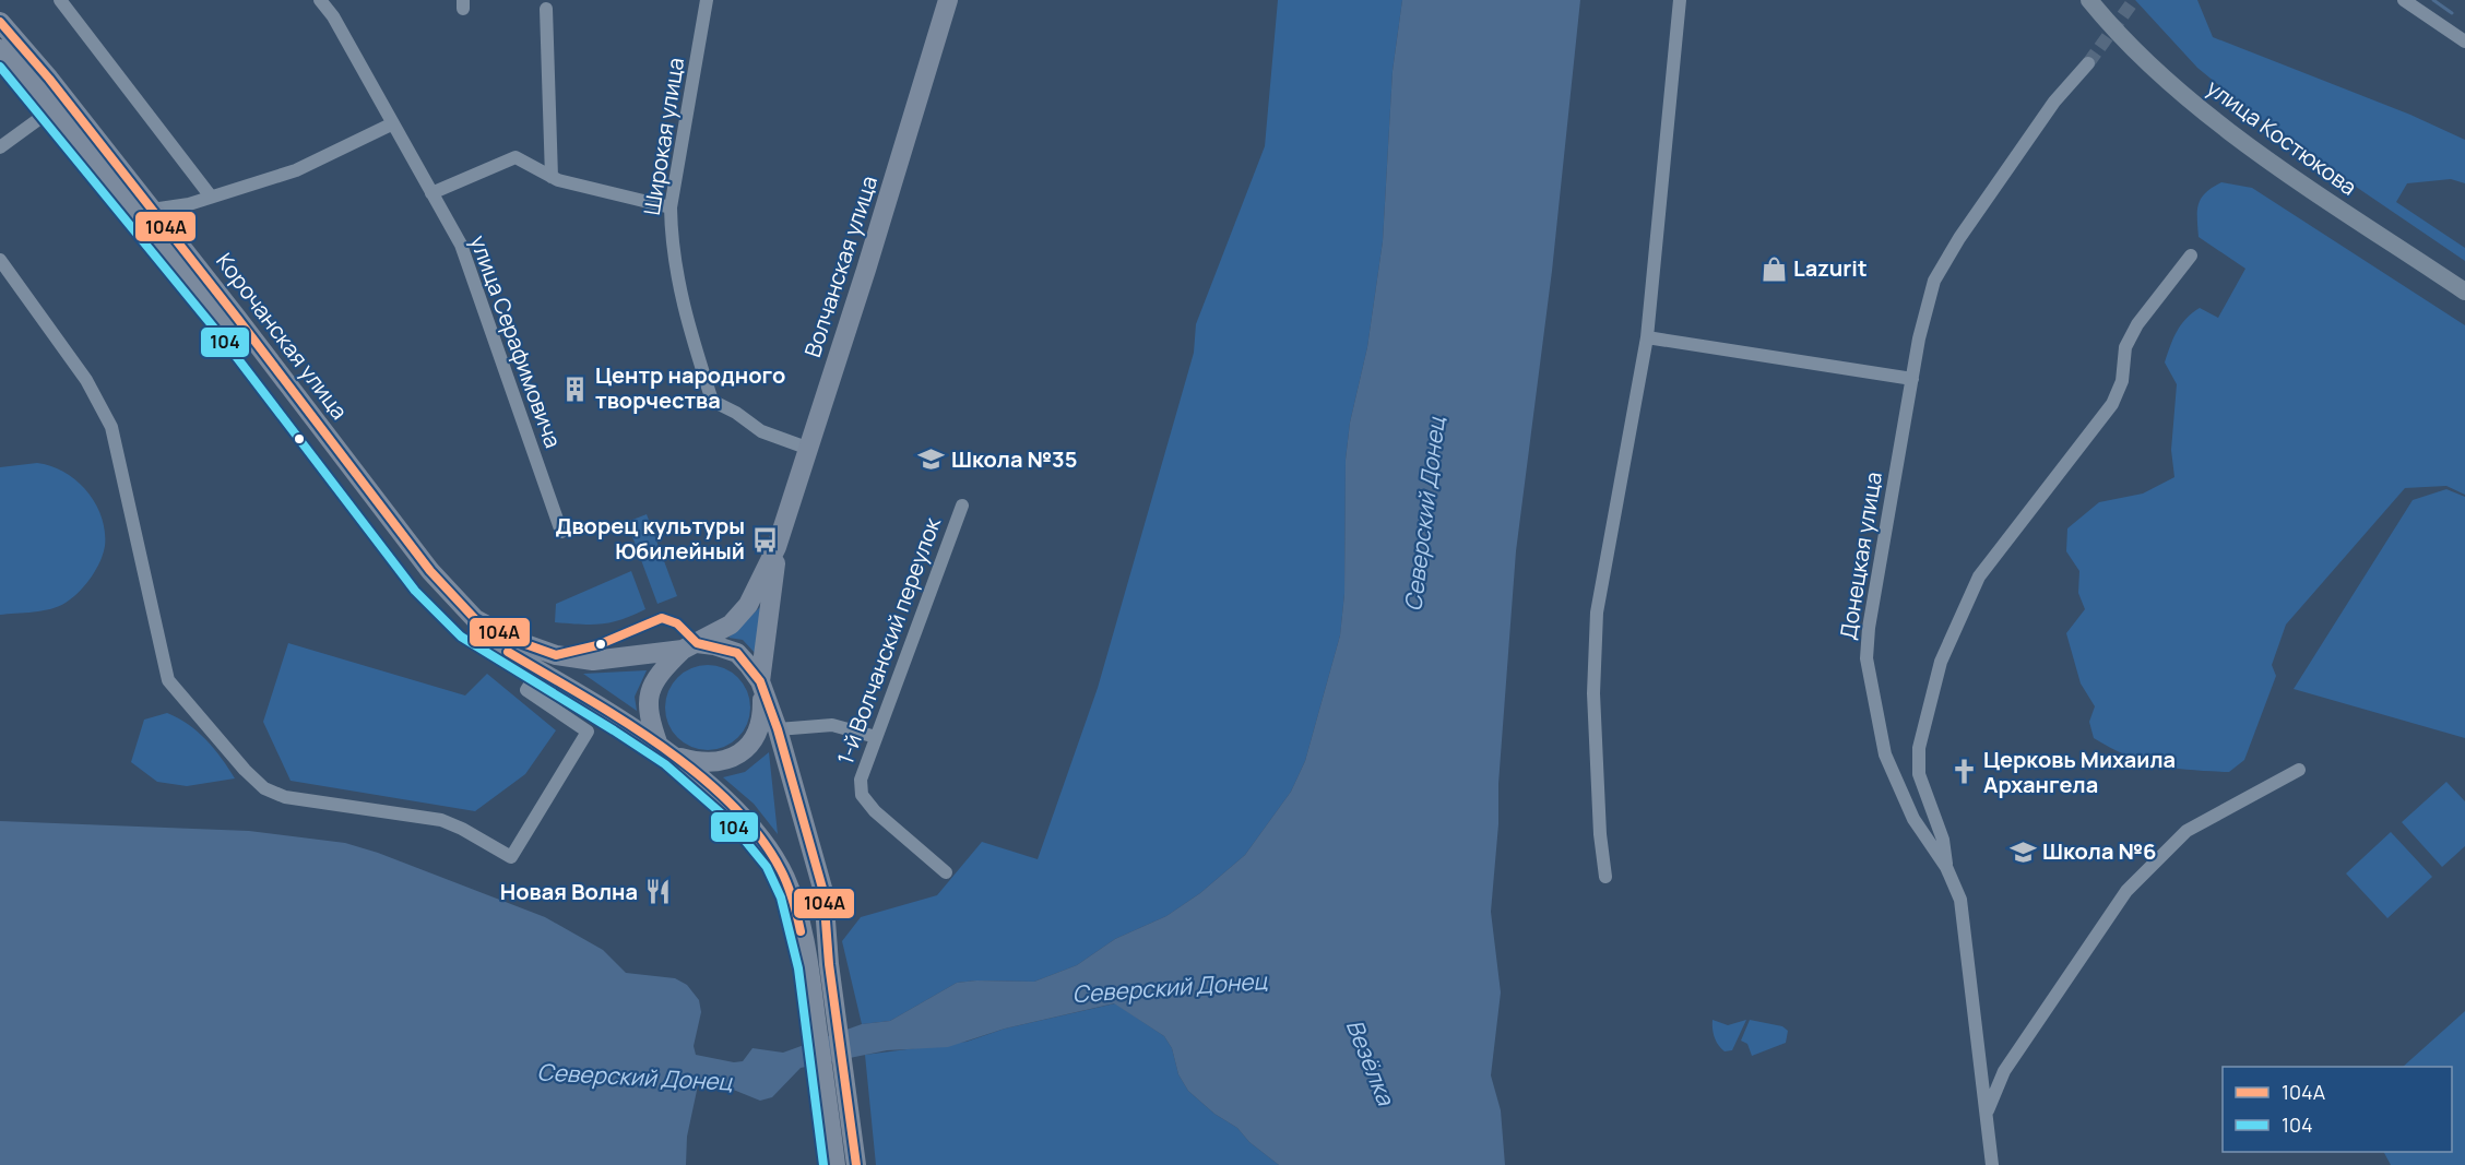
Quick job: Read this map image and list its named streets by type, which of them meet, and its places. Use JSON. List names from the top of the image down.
{
  "streets": {
    "main road": ["улица Костюкова", "Волчанская улица", "Корочанская улица"],
    "street": [
      "Широкая улица",
      "улица Серафимовича",
      "Донецкая улица",
      "1-й Волчанский переулок"
    ]
  },
  "crossings": [
    ["Широкая улица", "Волчанская улица"]
  ],
  "water": ["Северский Донец", "Везёлка"],
  "places": {
    "shop": ["Lazurit"],
    "building": ["Центр народного творчества"],
    "school or university": ["Школа №35", "Школа №6"],
    "bus stop": ["Дворец культуры Юбилейный"],
    "church": ["Церковь Михаила Архангела"],
    "restaurant": ["Новая Волна"]
  },
  "lines": ["transit line 104А", "transit line 104"],
  "legend": ["104А", "104"]
}
